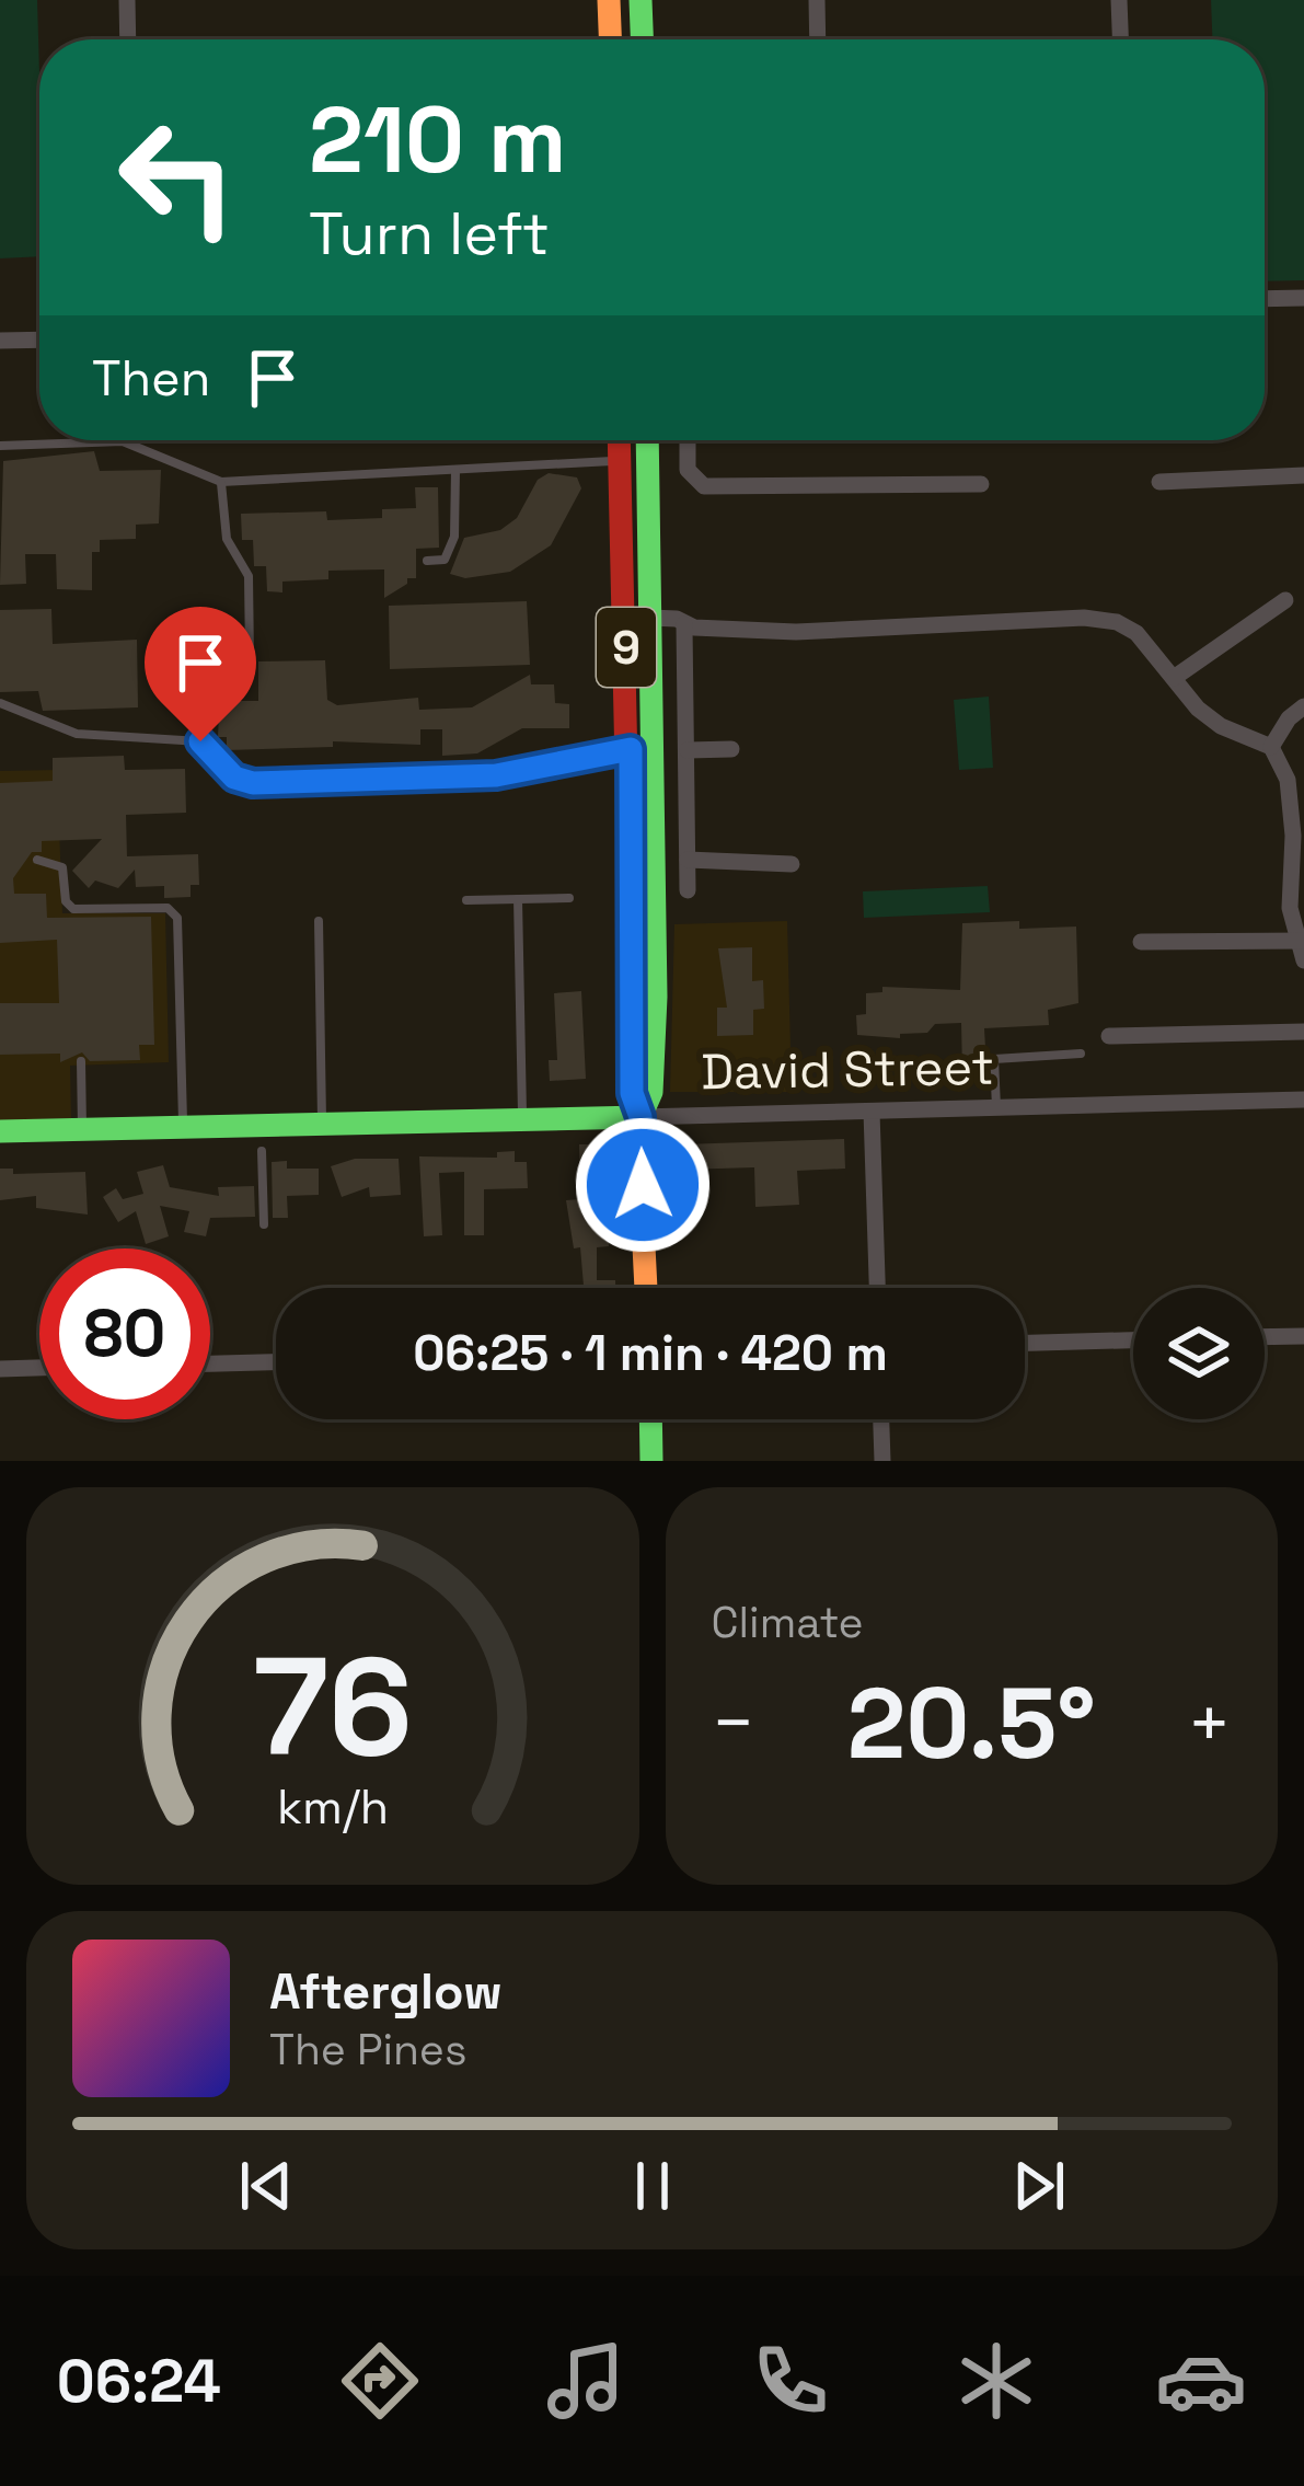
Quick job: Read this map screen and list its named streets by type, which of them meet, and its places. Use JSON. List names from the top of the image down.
{
  "streets": {
    "main road": ["9", "David Street"]
  },
  "crossings": [
    ["9", "David Street"]
  ],
  "page": {
    "turn": ["210 m", "Turn left"],
    "then": "Then",
    "limit": "80",
    "trip": "06:25 · 1 min · 420 m",
    "tile": "Climate",
    "heat": ["−", "20.5°", "+"],
    "song": ["Afterglow", "The Pines"],
    "tabs": "06:24",
    "gauge": ["76", "km/h"]
  }
}
